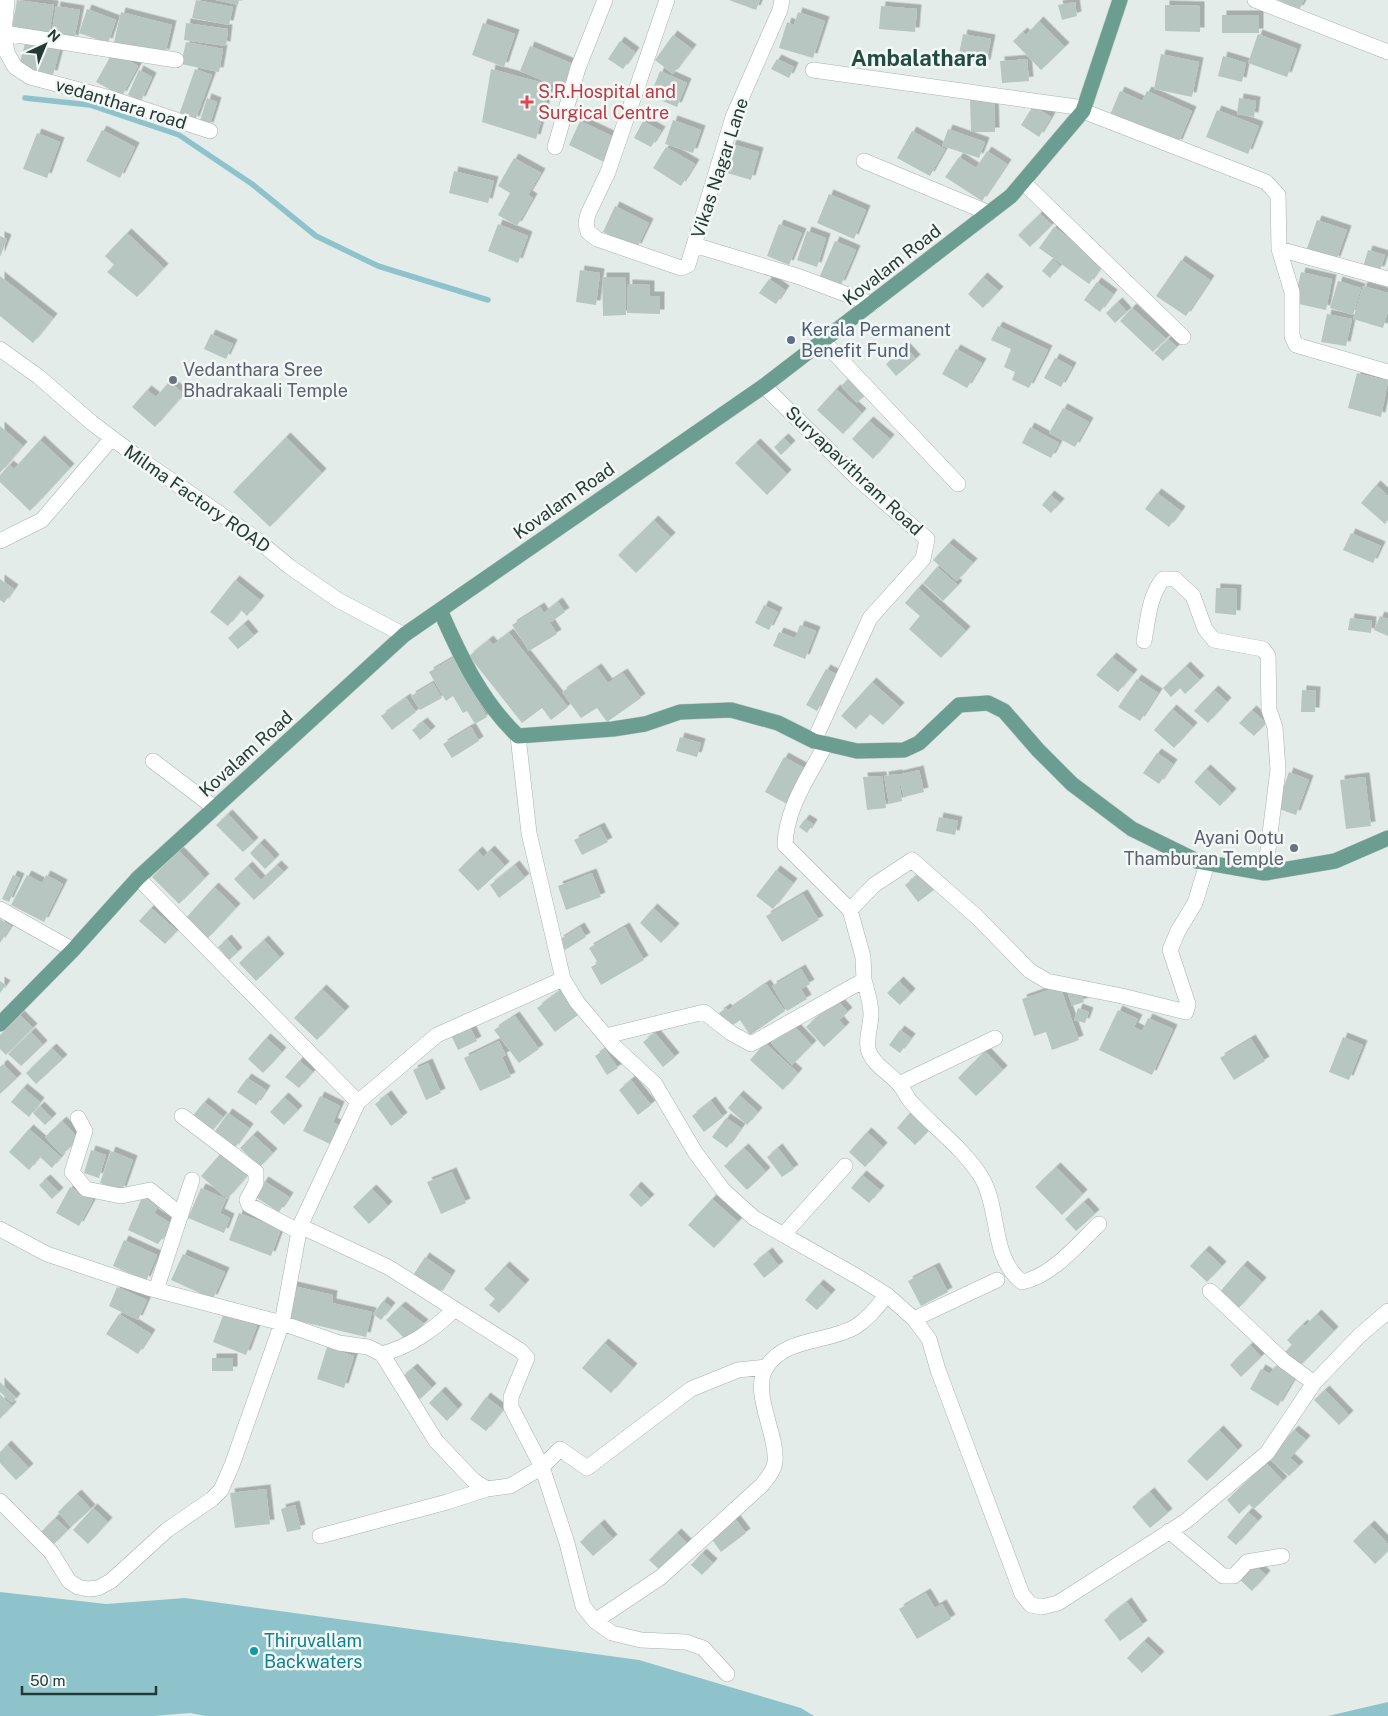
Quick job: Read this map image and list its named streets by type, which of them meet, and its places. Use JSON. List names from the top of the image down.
{
  "streets": {
    "main road": ["Kovalam Road"],
    "street": [
      "vedanthara road",
      "Vikas Nagar Lane",
      "Suryapavithram Road",
      "Milma Factory ROAD"
    ]
  },
  "crossings": [
    ["Vikas Nagar Lane", "Kovalam Road"],
    ["Kovalam Road", "Suryapavithram Road"],
    ["Kovalam Road", "Milma Factory ROAD"]
  ],
  "districts": ["Ambalathara"],
  "places": {
    "health": ["S.R.Hospital and Surgical Centre"],
    "other": [
      "Kerala Permanent Benefit Fund",
      "Vedanthara Sree Bhadrakaali Temple",
      "Ayani Ootu Thamburan Temple",
      "Thiruvallam Backwaters"
    ]
  },
  "scale_bar": "50 m",
  "north": "top right"
}
